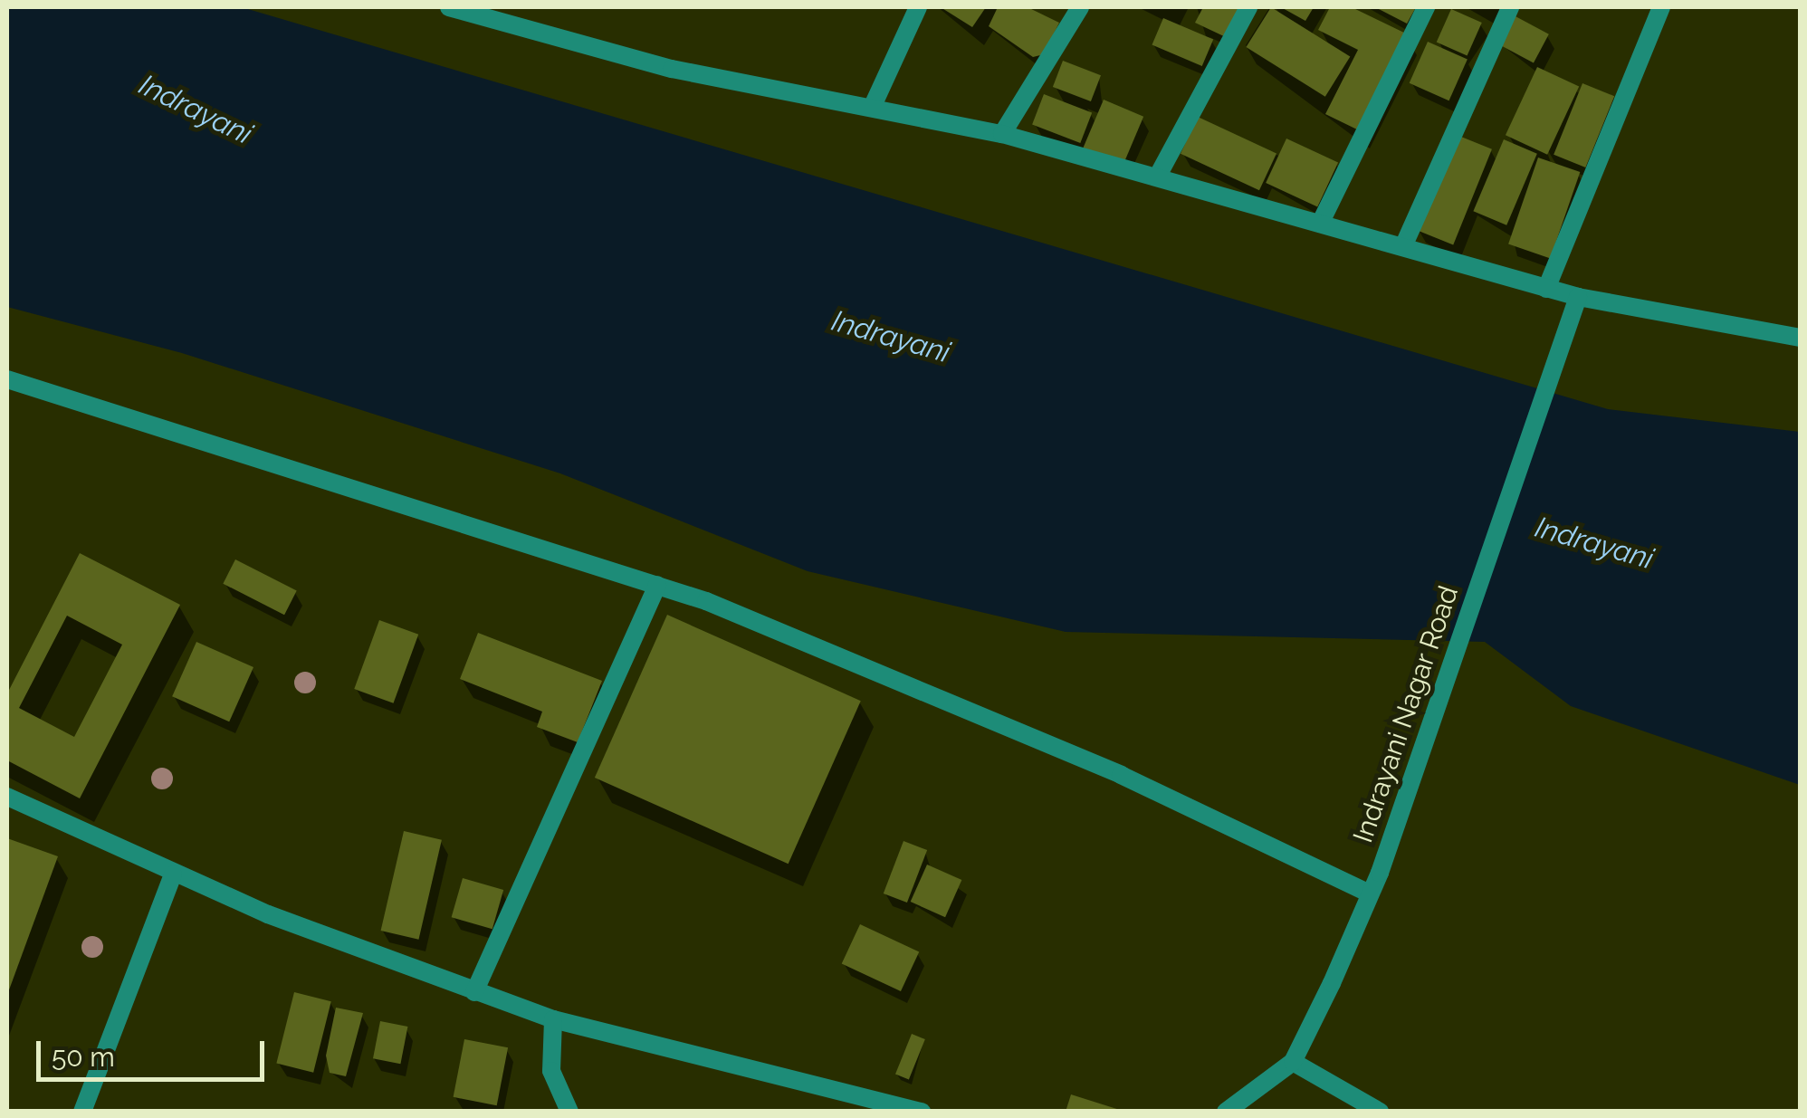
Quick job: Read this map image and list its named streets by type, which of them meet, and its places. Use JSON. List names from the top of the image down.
{
  "streets": {
    "street": ["Indrayani Nagar Road"]
  },
  "water": ["Indrayani"],
  "scale_bar": "50 m"
}
